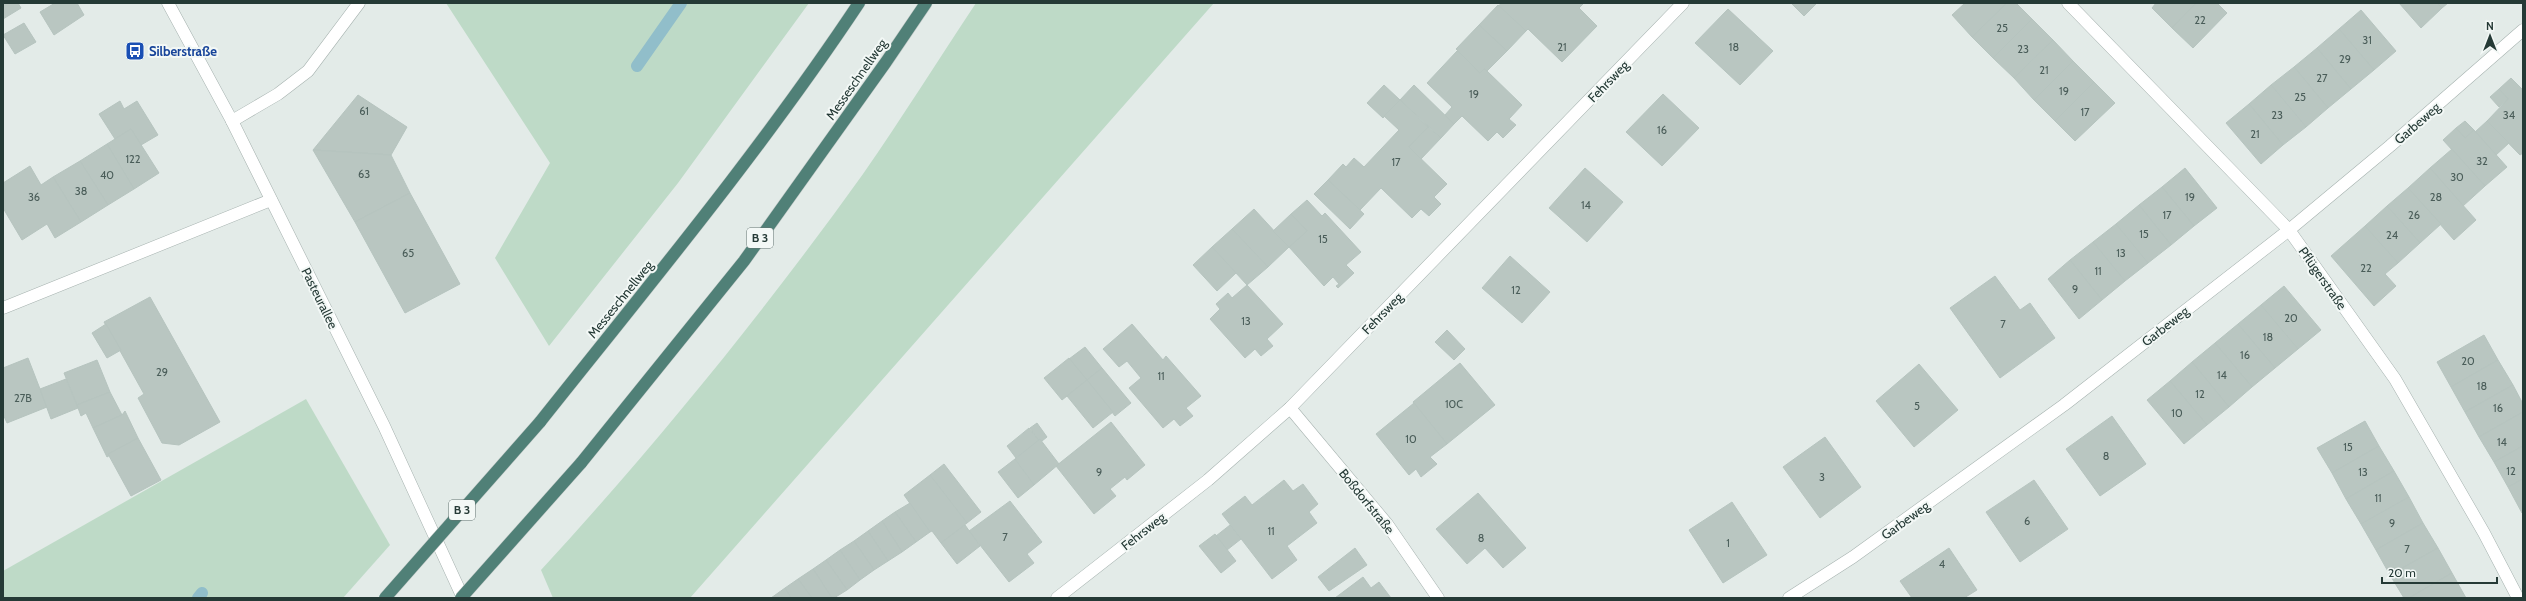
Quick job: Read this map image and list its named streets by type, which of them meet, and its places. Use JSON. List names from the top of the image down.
{
  "streets": {
    "highway": ["Messeschnellweg", "B 3"],
    "street": [
      "Fehrsweg",
      "Garbeweg",
      "Pflügerstraße",
      "Pasteurallee",
      "Boßdorfstraße"
    ]
  },
  "crossings": [
    ["Messeschnellweg", "Pasteurallee"],
    ["Fehrsweg", "Boßdorfstraße"],
    ["Garbeweg", "Pflügerstraße"]
  ],
  "places": {
    "bus stop": ["Silberstraße"]
  },
  "house_numbers": [
    "22",
    "25",
    "31",
    "21",
    "18",
    "23",
    "29",
    "21",
    "27",
    "19",
    "19",
    "25",
    "61",
    "17",
    "23",
    "34",
    "16",
    "21",
    "122",
    "32",
    "17",
    "63",
    "40",
    "30",
    "38",
    "36",
    "19",
    "28",
    "14",
    "17",
    "26",
    "15",
    "24",
    "15",
    "65",
    "13",
    "22",
    "11",
    "9",
    "12",
    "20",
    "13",
    "7",
    "18",
    "16",
    "20",
    "29",
    "14",
    "11",
    "18",
    "12",
    "27B",
    "10C",
    "5",
    "16",
    "10",
    "10",
    "14",
    "15",
    "8",
    "12",
    "9",
    "13",
    "3",
    "11",
    "6",
    "9",
    "11",
    "7",
    "8",
    "1",
    "7",
    "4"
  ],
  "scale_bar": "20 m",
  "north": "top"
}
